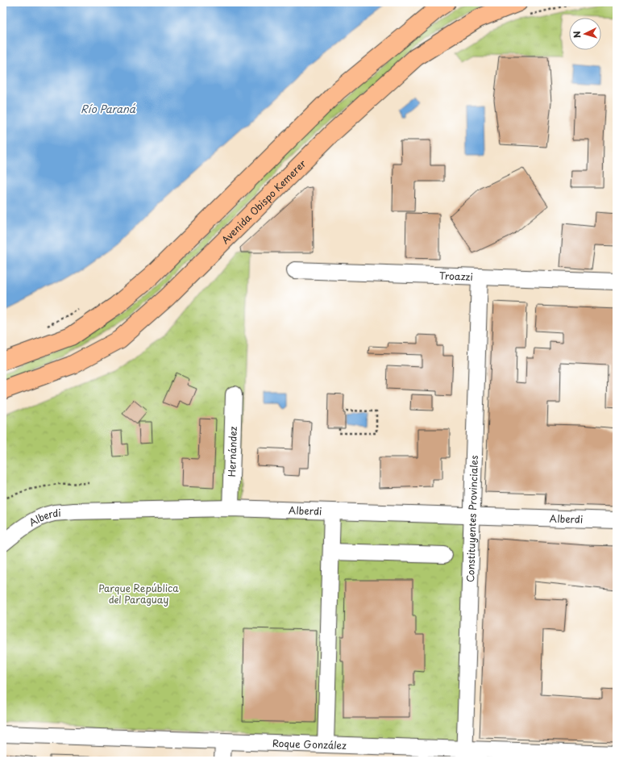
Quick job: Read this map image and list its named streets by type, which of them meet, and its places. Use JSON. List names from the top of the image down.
{
  "streets": {
    "main road": ["Avenida Obispo Kemerer"],
    "street": [
      "Troazzi",
      "Hernández",
      "Alberdi",
      "Constituyentes Provinciales",
      "Roque González"
    ]
  },
  "crossings": [
    ["Troazzi", "Constituyentes Provinciales"],
    ["Hernández", "Alberdi"],
    ["Alberdi", "Constituyentes Provinciales"],
    ["Constituyentes Provinciales", "Roque González"]
  ],
  "water": ["Río Paraná"],
  "parks": ["Parque República del Paraguay"],
  "north": "left"
}
